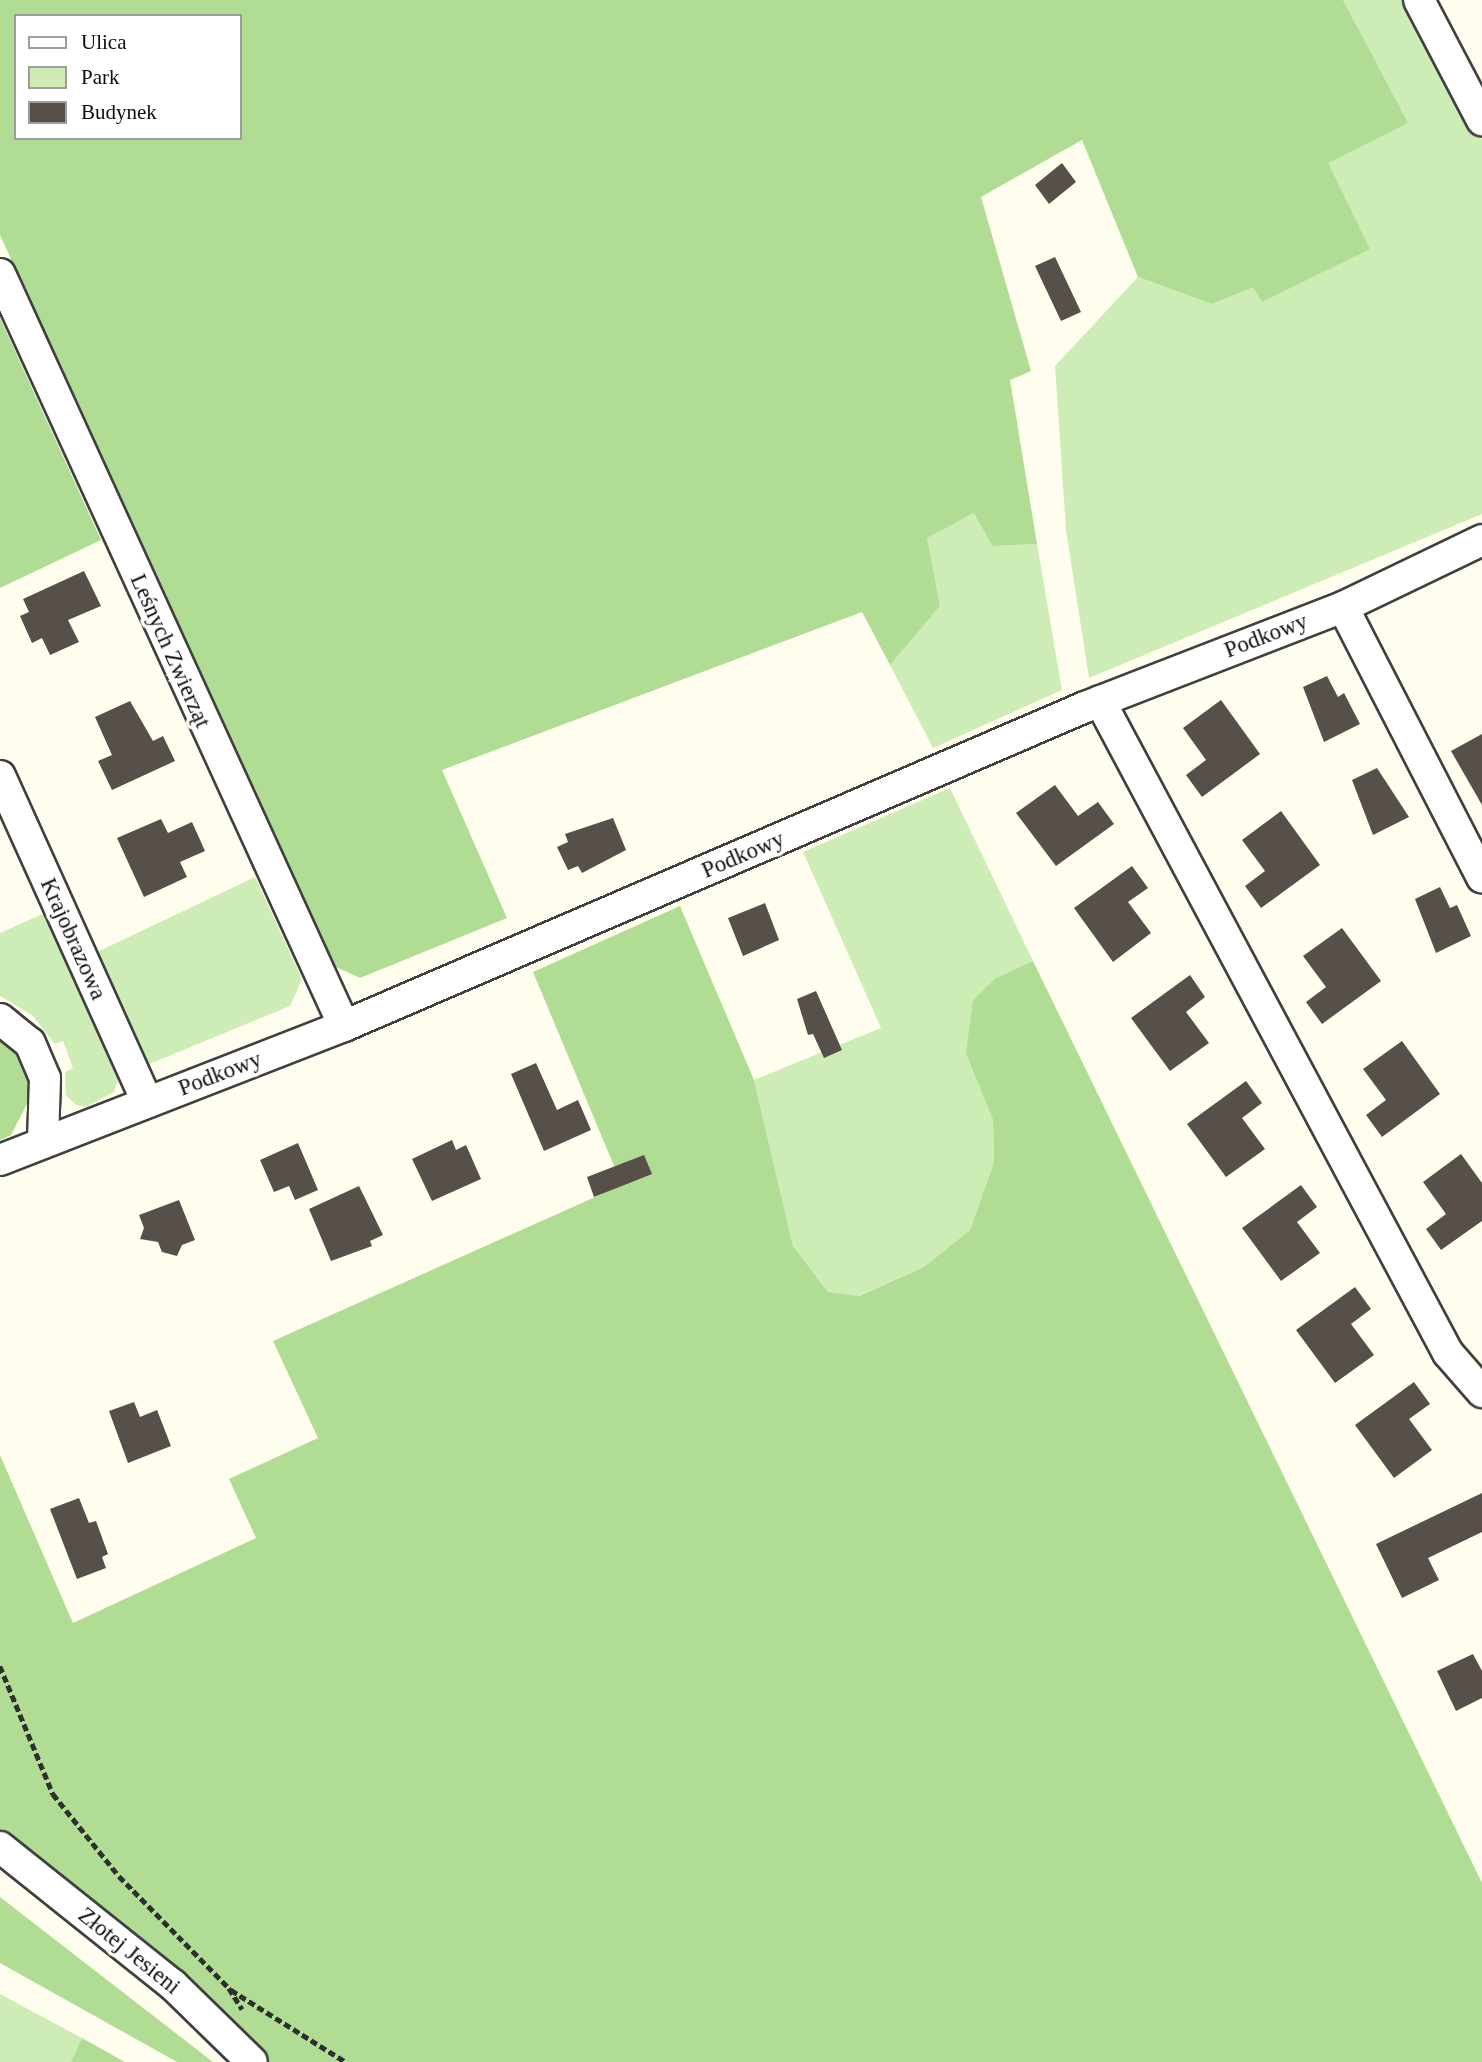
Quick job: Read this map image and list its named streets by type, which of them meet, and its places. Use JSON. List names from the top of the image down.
{
  "streets": {
    "street": [
      "Podkowy",
      "Leśnych Zwierząt",
      "Krajobrazowa",
      "Złotej Jesieni"
    ]
  },
  "crossings": [
    ["Podkowy", "Leśnych Zwierząt"],
    ["Podkowy", "Krajobrazowa"]
  ],
  "legend": ["Ulica", "Park", "Budynek"]
}
